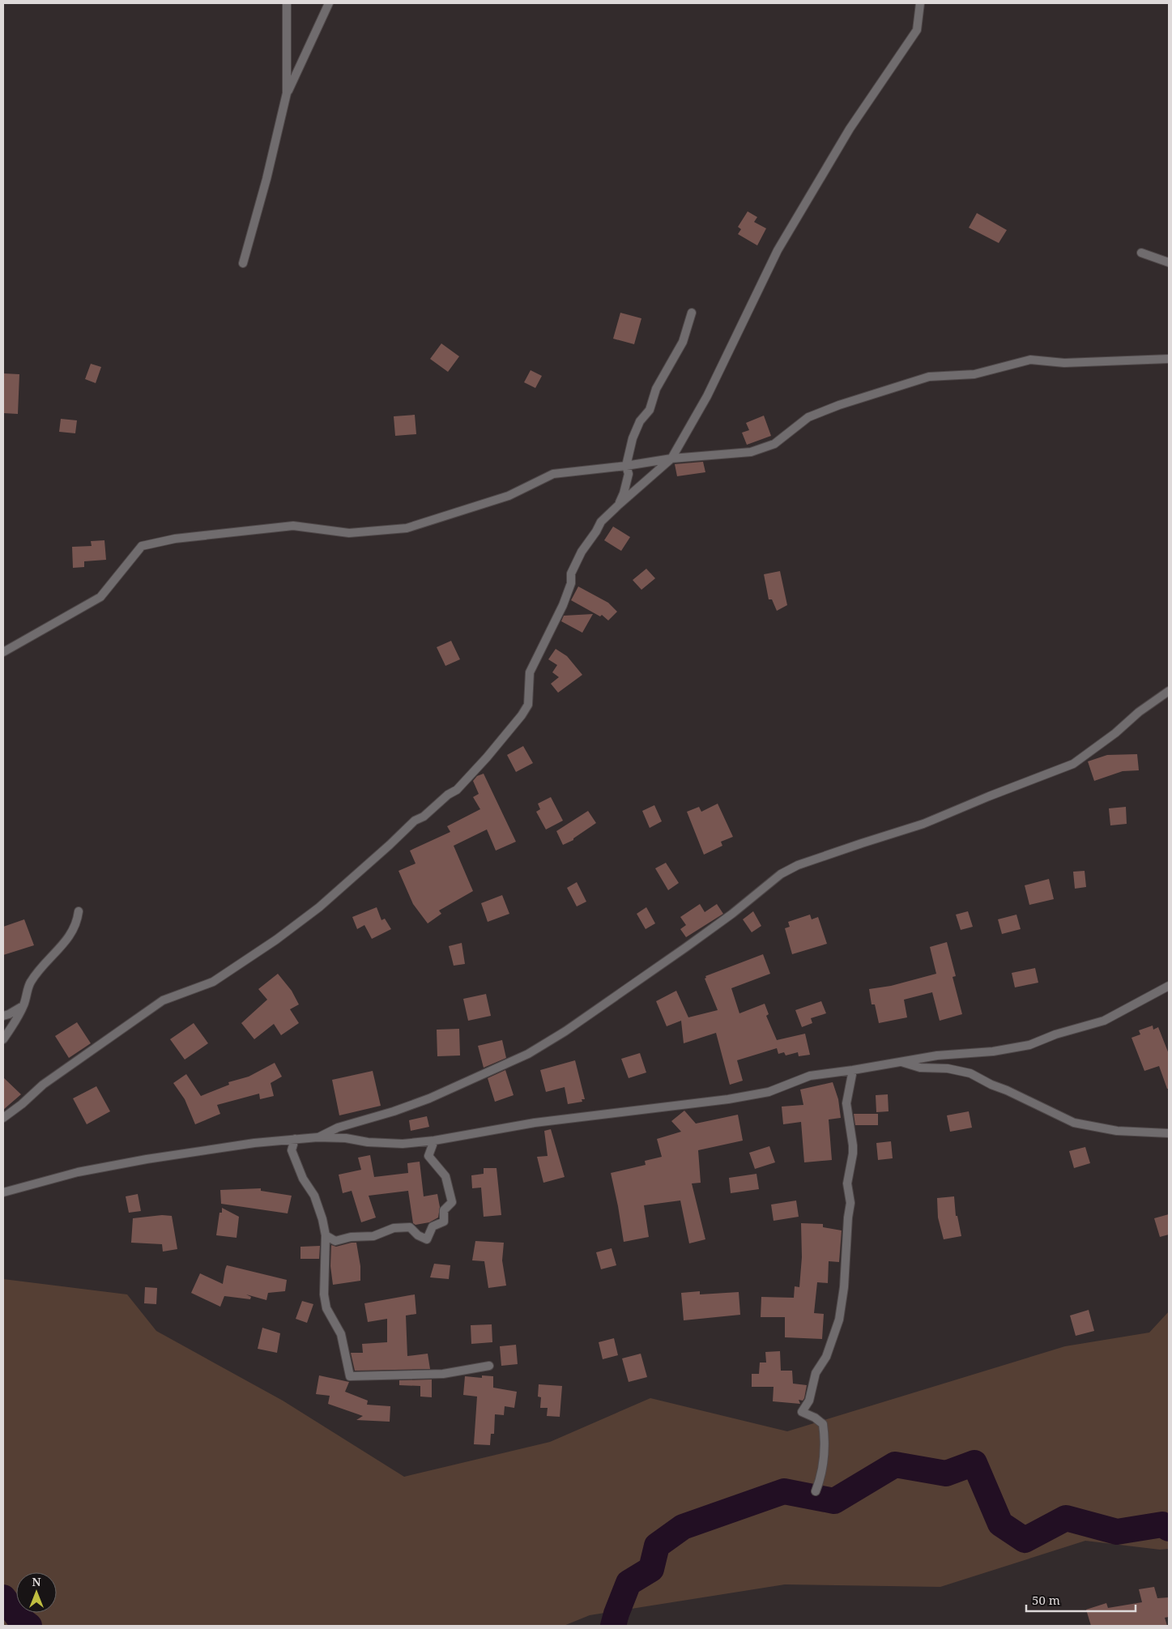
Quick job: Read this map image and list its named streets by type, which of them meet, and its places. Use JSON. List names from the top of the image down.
{
  "scale_bar": "50 m",
  "north": "top"
}
